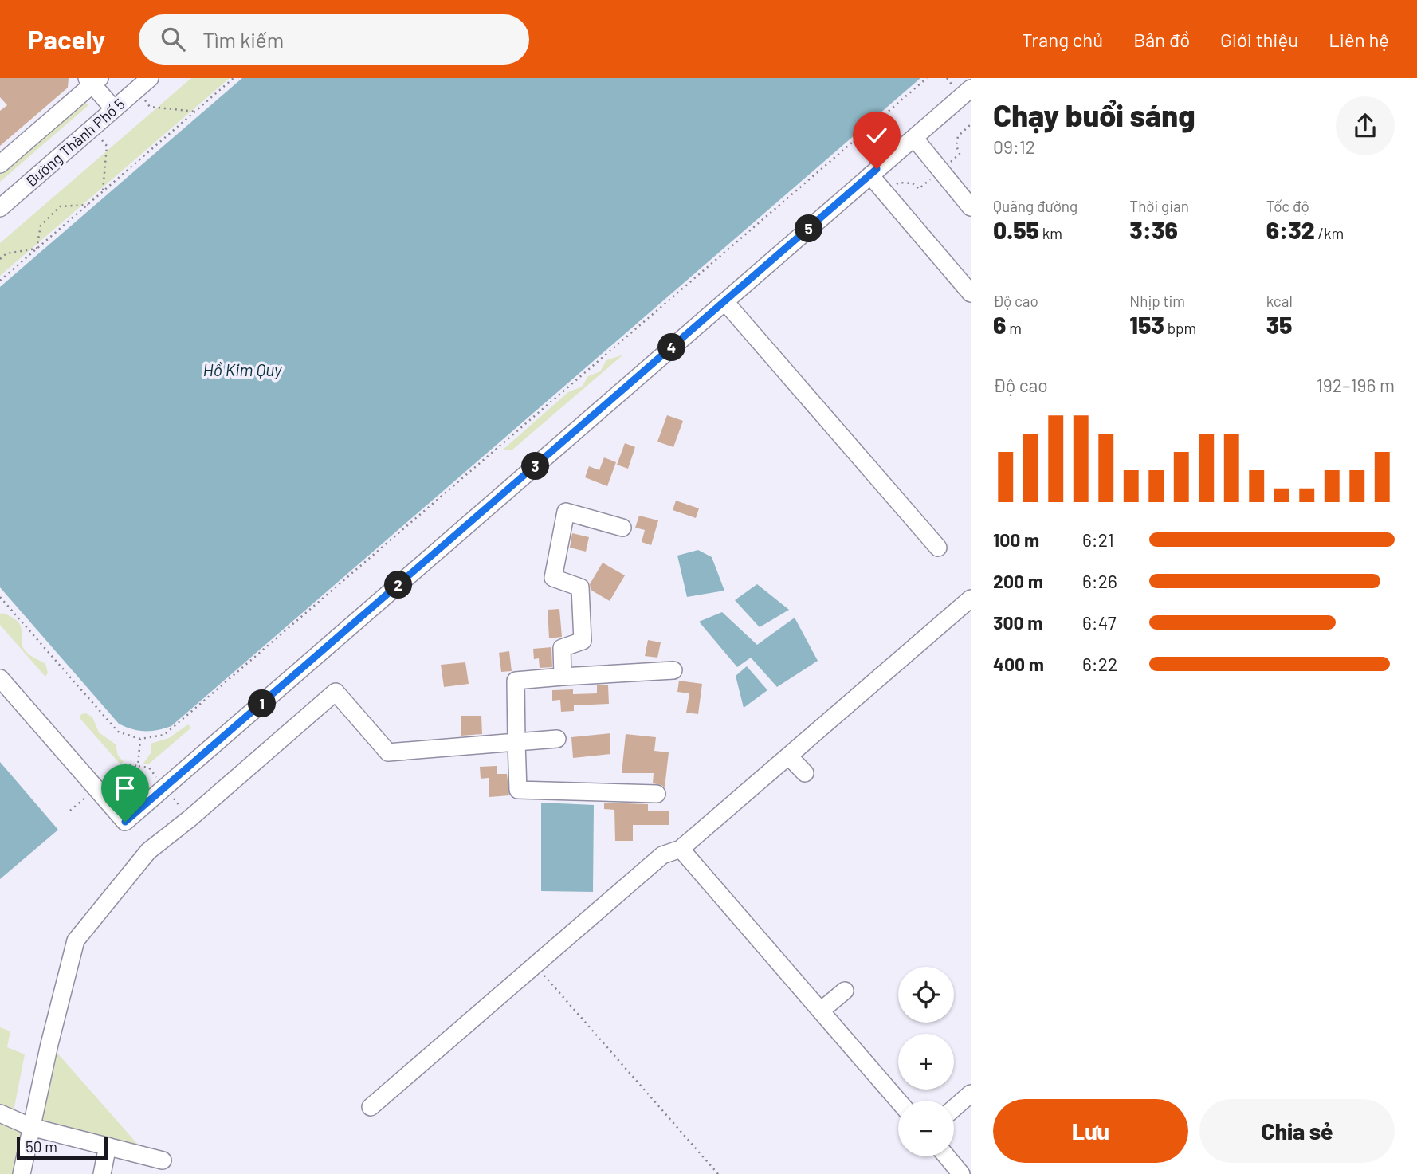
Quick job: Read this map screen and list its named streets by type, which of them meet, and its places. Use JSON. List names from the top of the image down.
{
  "streets": {
    "street": ["Đường Thành Phố 5"]
  },
  "water": ["Hồ Kim Quy"],
  "scale_bar": "50 m",
  "page": {
    "header": "Pacely",
    "search": "Tìm kiếm",
    "nav": [
      "Trang chủ",
      "Bản đồ",
      "Giới thiệu",
      "Liên hệ"
    ],
    "heading": ["Chạy buổi sáng", "09:12"],
    "stats": [
      ["Quãng đường", "0.55 km"],
      ["Thời gian", "3:36"],
      ["Tốc độ", "6:32 /km"],
      ["Độ cao", "6 m"],
      ["Nhịp tim", "153 bpm"],
      ["kcal", "35"]
    ],
    "pins": [
      "5",
      "4",
      "3",
      "2",
      "1"
    ],
    "chart": ["Độ cao", "192–196 m"],
    "list": [
      {
        "name": "100 m",
        "note": "6:21"
      },
      {
        "name": "200 m",
        "note": "6:26"
      },
      {
        "name": "300 m",
        "note": "6:47"
      },
      {
        "name": "400 m",
        "note": "6:22"
      }
    ],
    "map_buttons": ["+", "−"],
    "buttons": ["Lưu", "Chia sẻ"],
    "scale": "50 m"
  }
}
